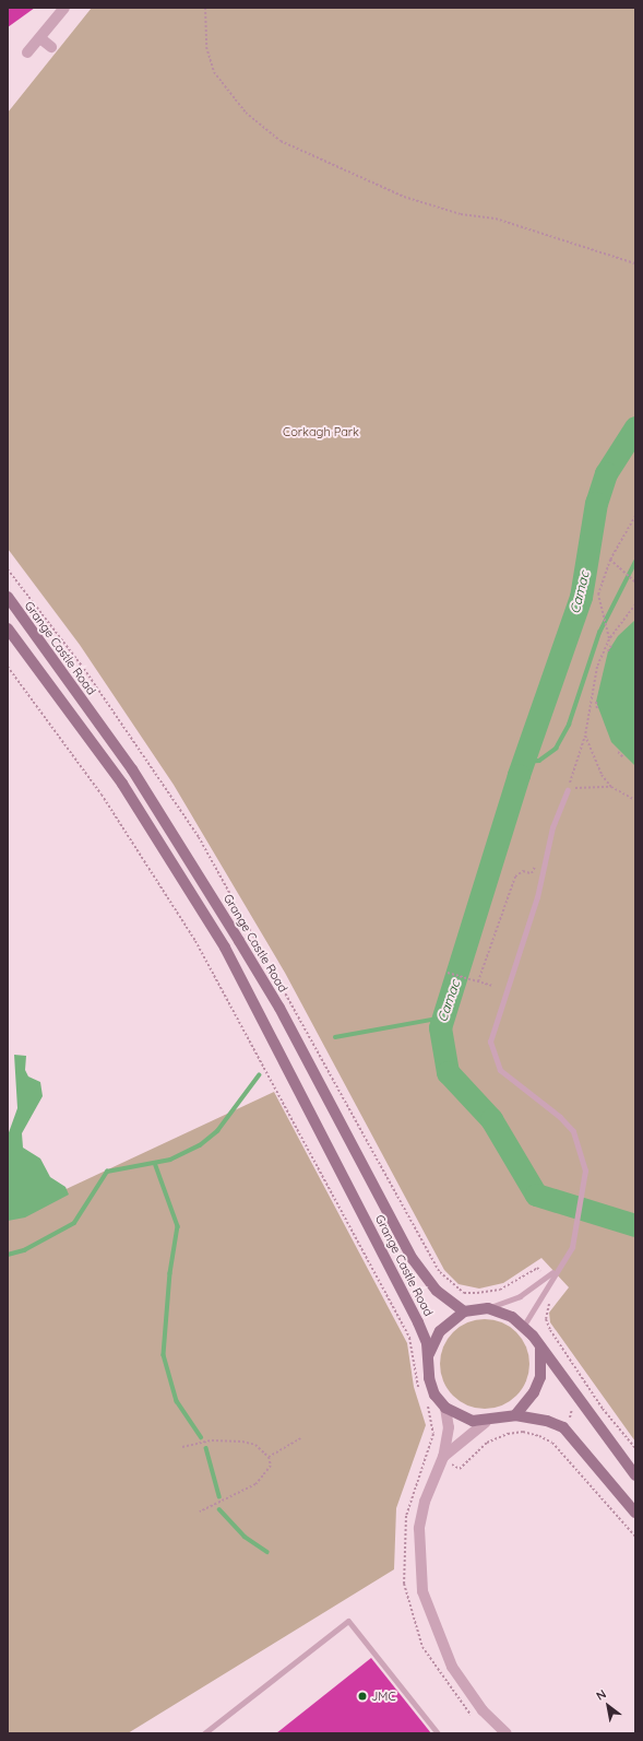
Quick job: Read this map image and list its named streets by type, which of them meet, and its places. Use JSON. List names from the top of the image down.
{
  "streets": {
    "main road": ["Grange Castle Road"]
  },
  "water": ["Camac"],
  "parks": ["Corkagh Park"],
  "places": ["JMC"],
  "north": "top left"
}
